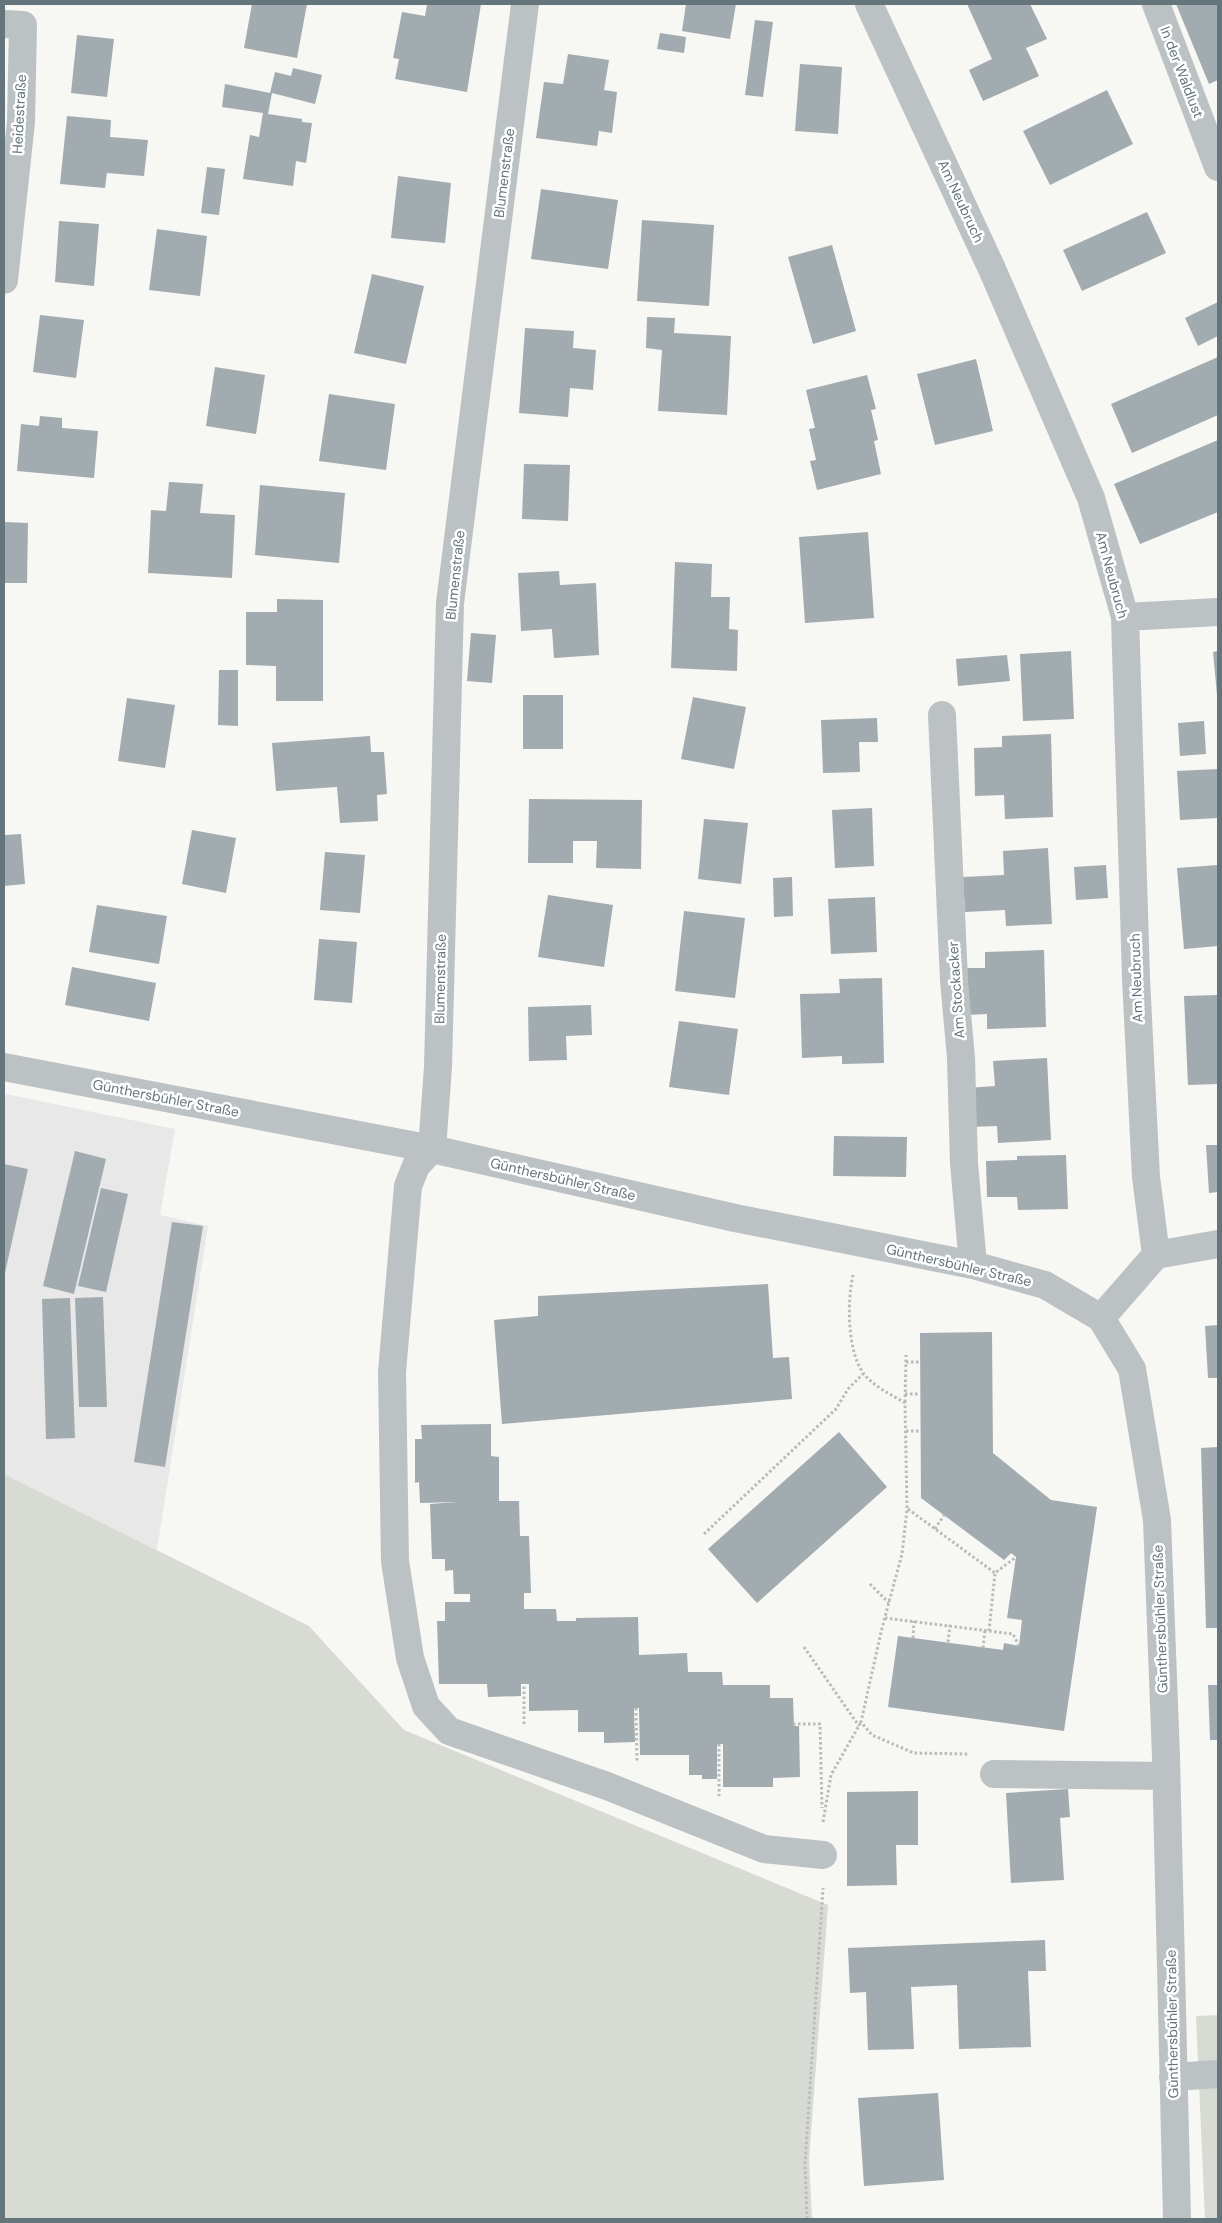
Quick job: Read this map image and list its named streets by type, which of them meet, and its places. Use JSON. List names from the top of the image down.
{
  "streets": {
    "street": [
      "In der Waldlust",
      "Heidestraße",
      "Blumenstraße",
      "Am Neubruch",
      "Am Stockacker",
      "Günthersbühler Straße"
    ]
  },
  "crossings": [
    ["Blumenstraße", "Günthersbühler Straße"],
    ["Am Stockacker", "Günthersbühler Straße"]
  ]
}
